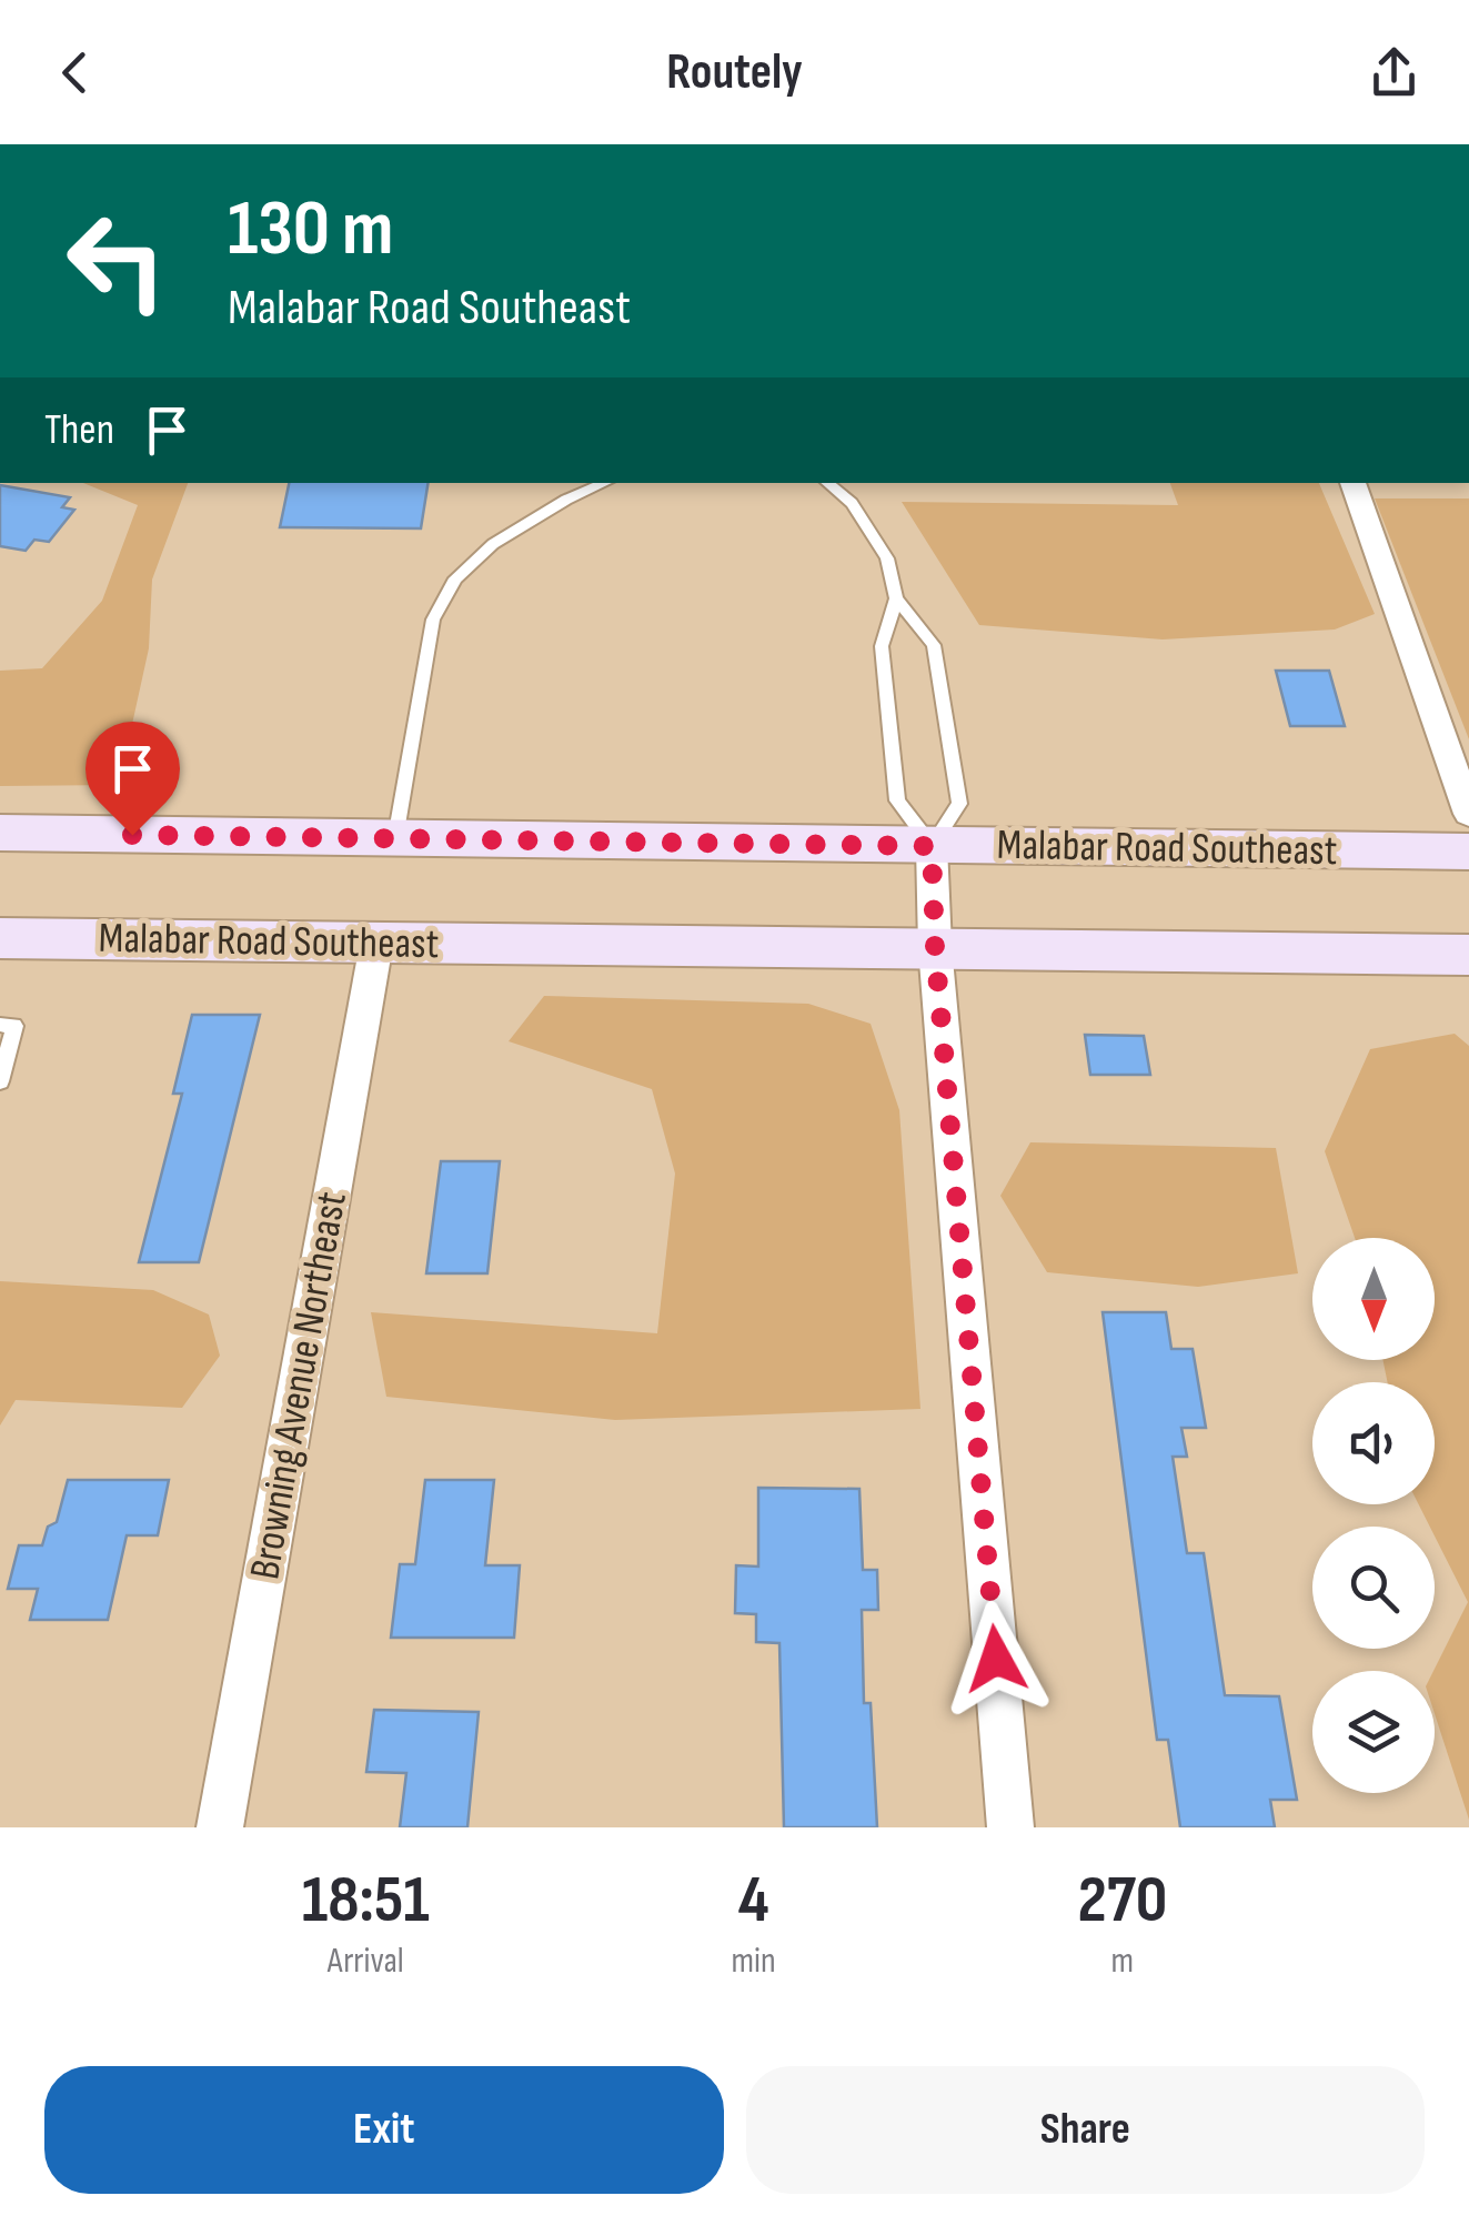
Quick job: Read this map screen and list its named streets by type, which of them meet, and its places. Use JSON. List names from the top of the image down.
{
  "streets": {
    "main road": ["Malabar Road Southeast"],
    "street": ["Browning Avenue Northeast"]
  },
  "crossings": [
    ["Malabar Road Southeast", "Browning Avenue Northeast"]
  ],
  "north": "bottom",
  "page": {
    "header": "Routely",
    "turn": ["130 m", "Malabar Road Southeast"],
    "then": "Then",
    "eta": [
      "18:51",
      "Arrival",
      "4",
      "min",
      "270",
      "m"
    ],
    "buttons": ["Exit", "Share"]
  }
}
